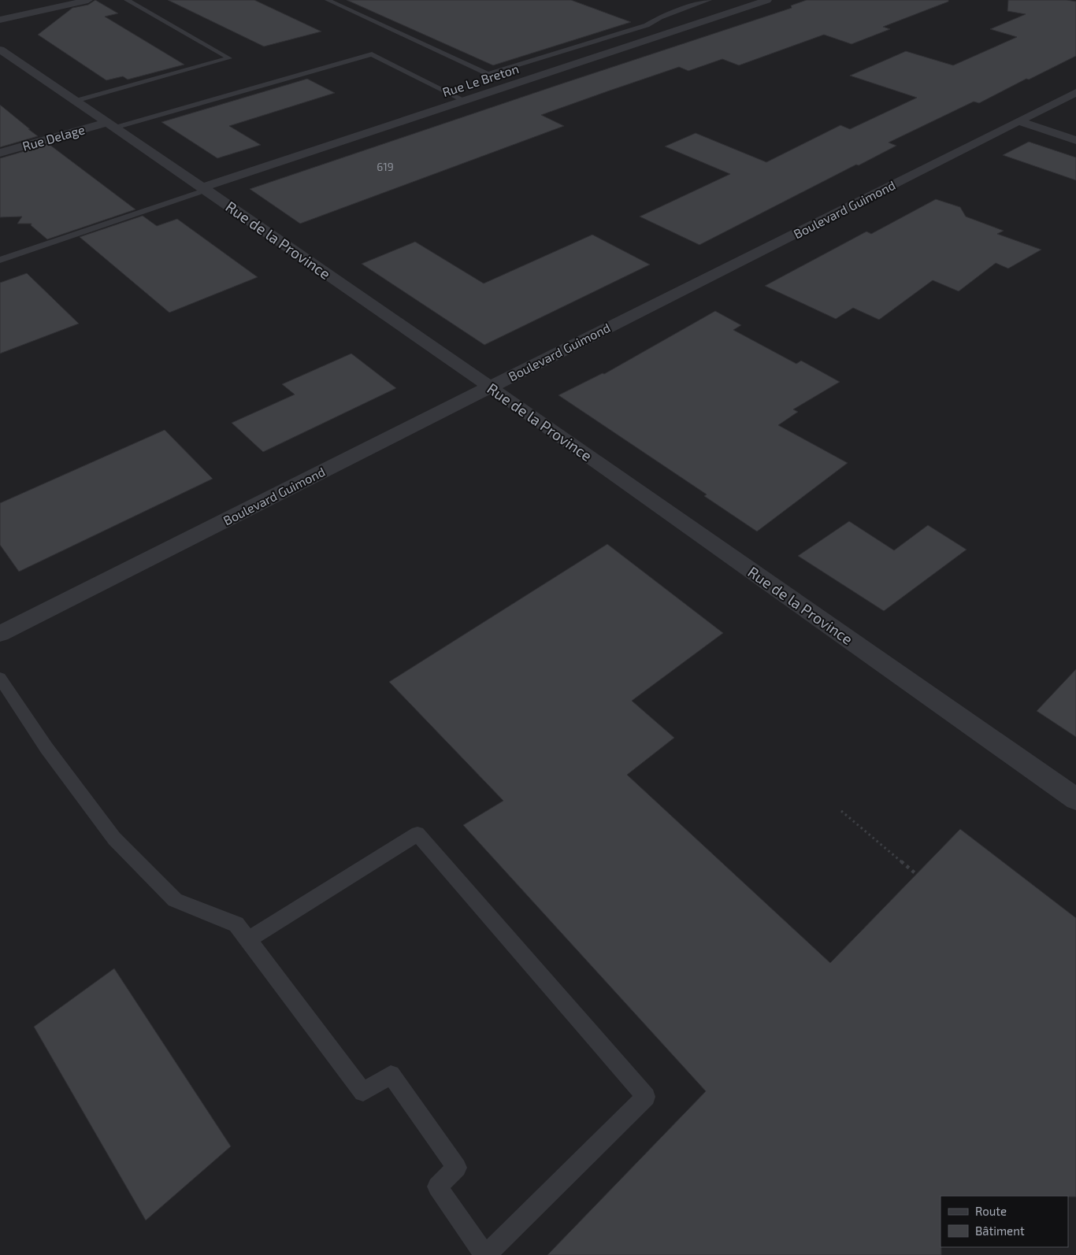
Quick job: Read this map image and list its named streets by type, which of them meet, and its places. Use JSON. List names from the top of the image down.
{
  "streets": {
    "street": [
      "Rue Le Breton",
      "Rue Delage",
      "Boulevard Guimond",
      "Rue de la Province"
    ]
  },
  "crossings": [
    ["Rue Le Breton", "Rue de la Province"],
    ["Rue Delage", "Rue de la Province"],
    ["Boulevard Guimond", "Rue de la Province"]
  ],
  "house_numbers": ["619"],
  "legend": ["Route", "Bâtiment"]
}
